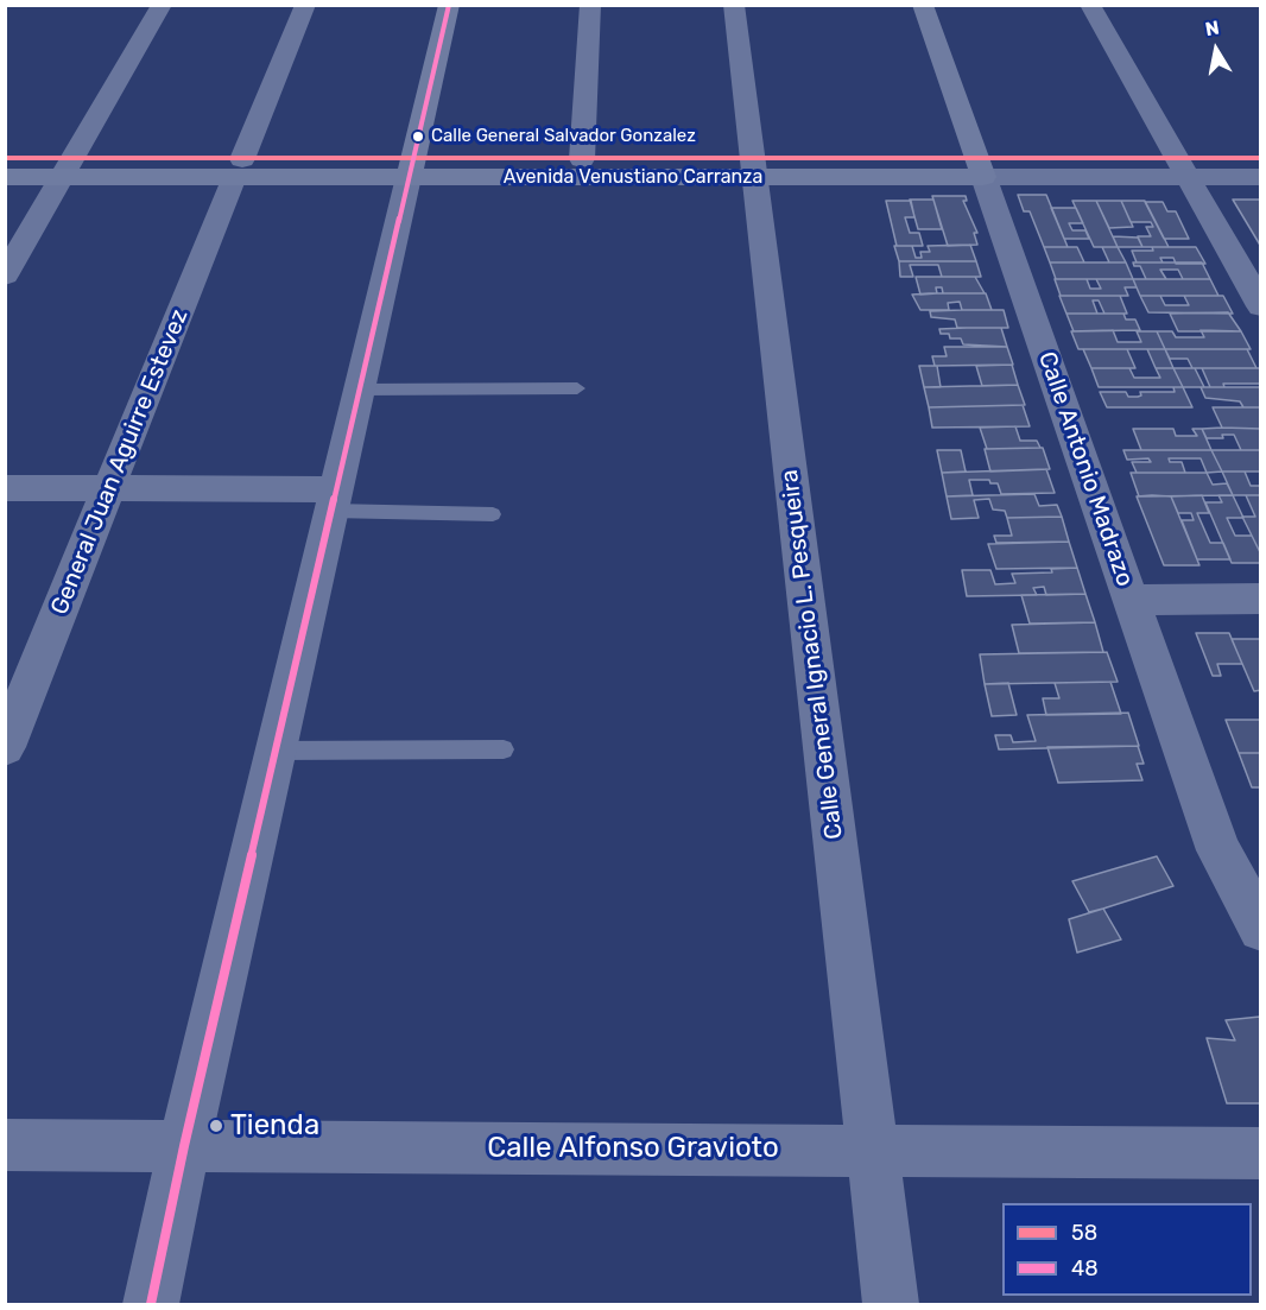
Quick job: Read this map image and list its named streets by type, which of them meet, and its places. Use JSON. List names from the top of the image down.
{
  "streets": {
    "street": [
      "Avenida Venustiano Carranza",
      "General Juan Aguirre Estevez",
      "Calle Antonio Madrazo",
      "Calle General Ignacio L. Pesqueira",
      "Calle Alfonso Gravioto"
    ]
  },
  "crossings": [
    ["Avenida Venustiano Carranza", "General Juan Aguirre Estevez"],
    ["Avenida Venustiano Carranza", "Calle Antonio Madrazo"],
    ["Avenida Venustiano Carranza", "Calle General Ignacio L. Pesqueira"],
    ["Calle General Ignacio L. Pesqueira", "Calle Alfonso Gravioto"]
  ],
  "places": ["Calle General Salvador Gonzalez", "Tienda"],
  "lines": ["transit line 48", "transit line 58"],
  "legend": ["58", "48"],
  "north": "top"
}
